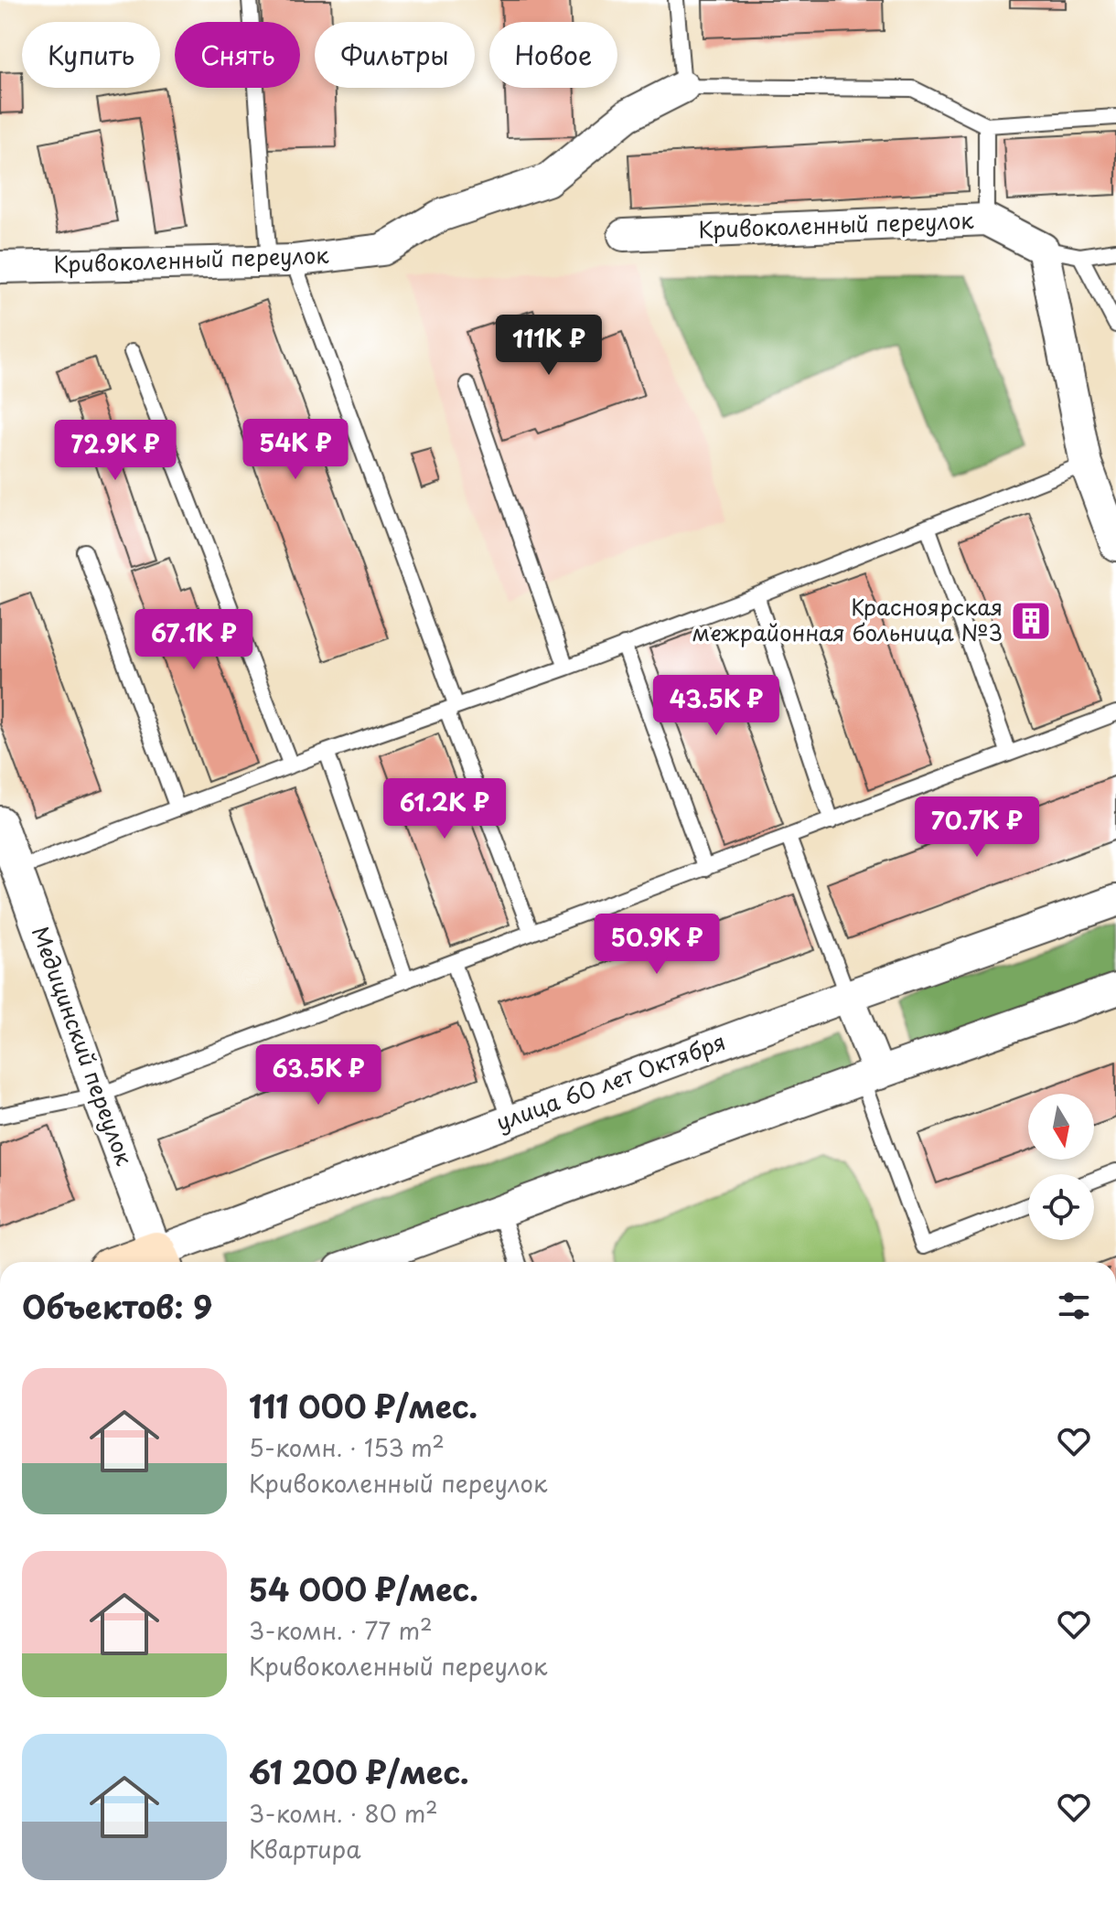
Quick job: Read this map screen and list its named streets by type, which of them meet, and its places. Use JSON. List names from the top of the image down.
{
  "streets": {
    "street": ["Кривоколенный переулок", "Медицинский переулок", "улица 60 лет Октября"]
  },
  "crossings": [
    ["Медицинский переулок", "улица 60 лет Октября"]
  ],
  "places": {
    "building": ["Красноярская межрайонная больница №3"]
  },
  "north": "bottom",
  "page": {
    "chip": [
      "Купить",
      "Снять",
      "Фильтры",
      "Новое"
    ],
    "price": [
      "111K ₽",
      "54K ₽",
      "72.9K ₽",
      "67.1K ₽",
      "43.5K ₽",
      "61.2K ₽",
      "70.7K ₽",
      "50.9K ₽",
      "63.5K ₽"
    ],
    "heading": "Объектов: 9",
    "list": [
      {
        "name": "111 000 ₽/мес.",
        "note": "5-комн. · 153 m² · Кривоколенный переулок"
      },
      {
        "name": "54 000 ₽/мес.",
        "note": "3-комн. · 77 m² · Кривоколенный переулок"
      },
      {
        "name": "61 200 ₽/мес.",
        "note": "3-комн. · 80 m² · Квартира"
      }
    ]
  }
}
